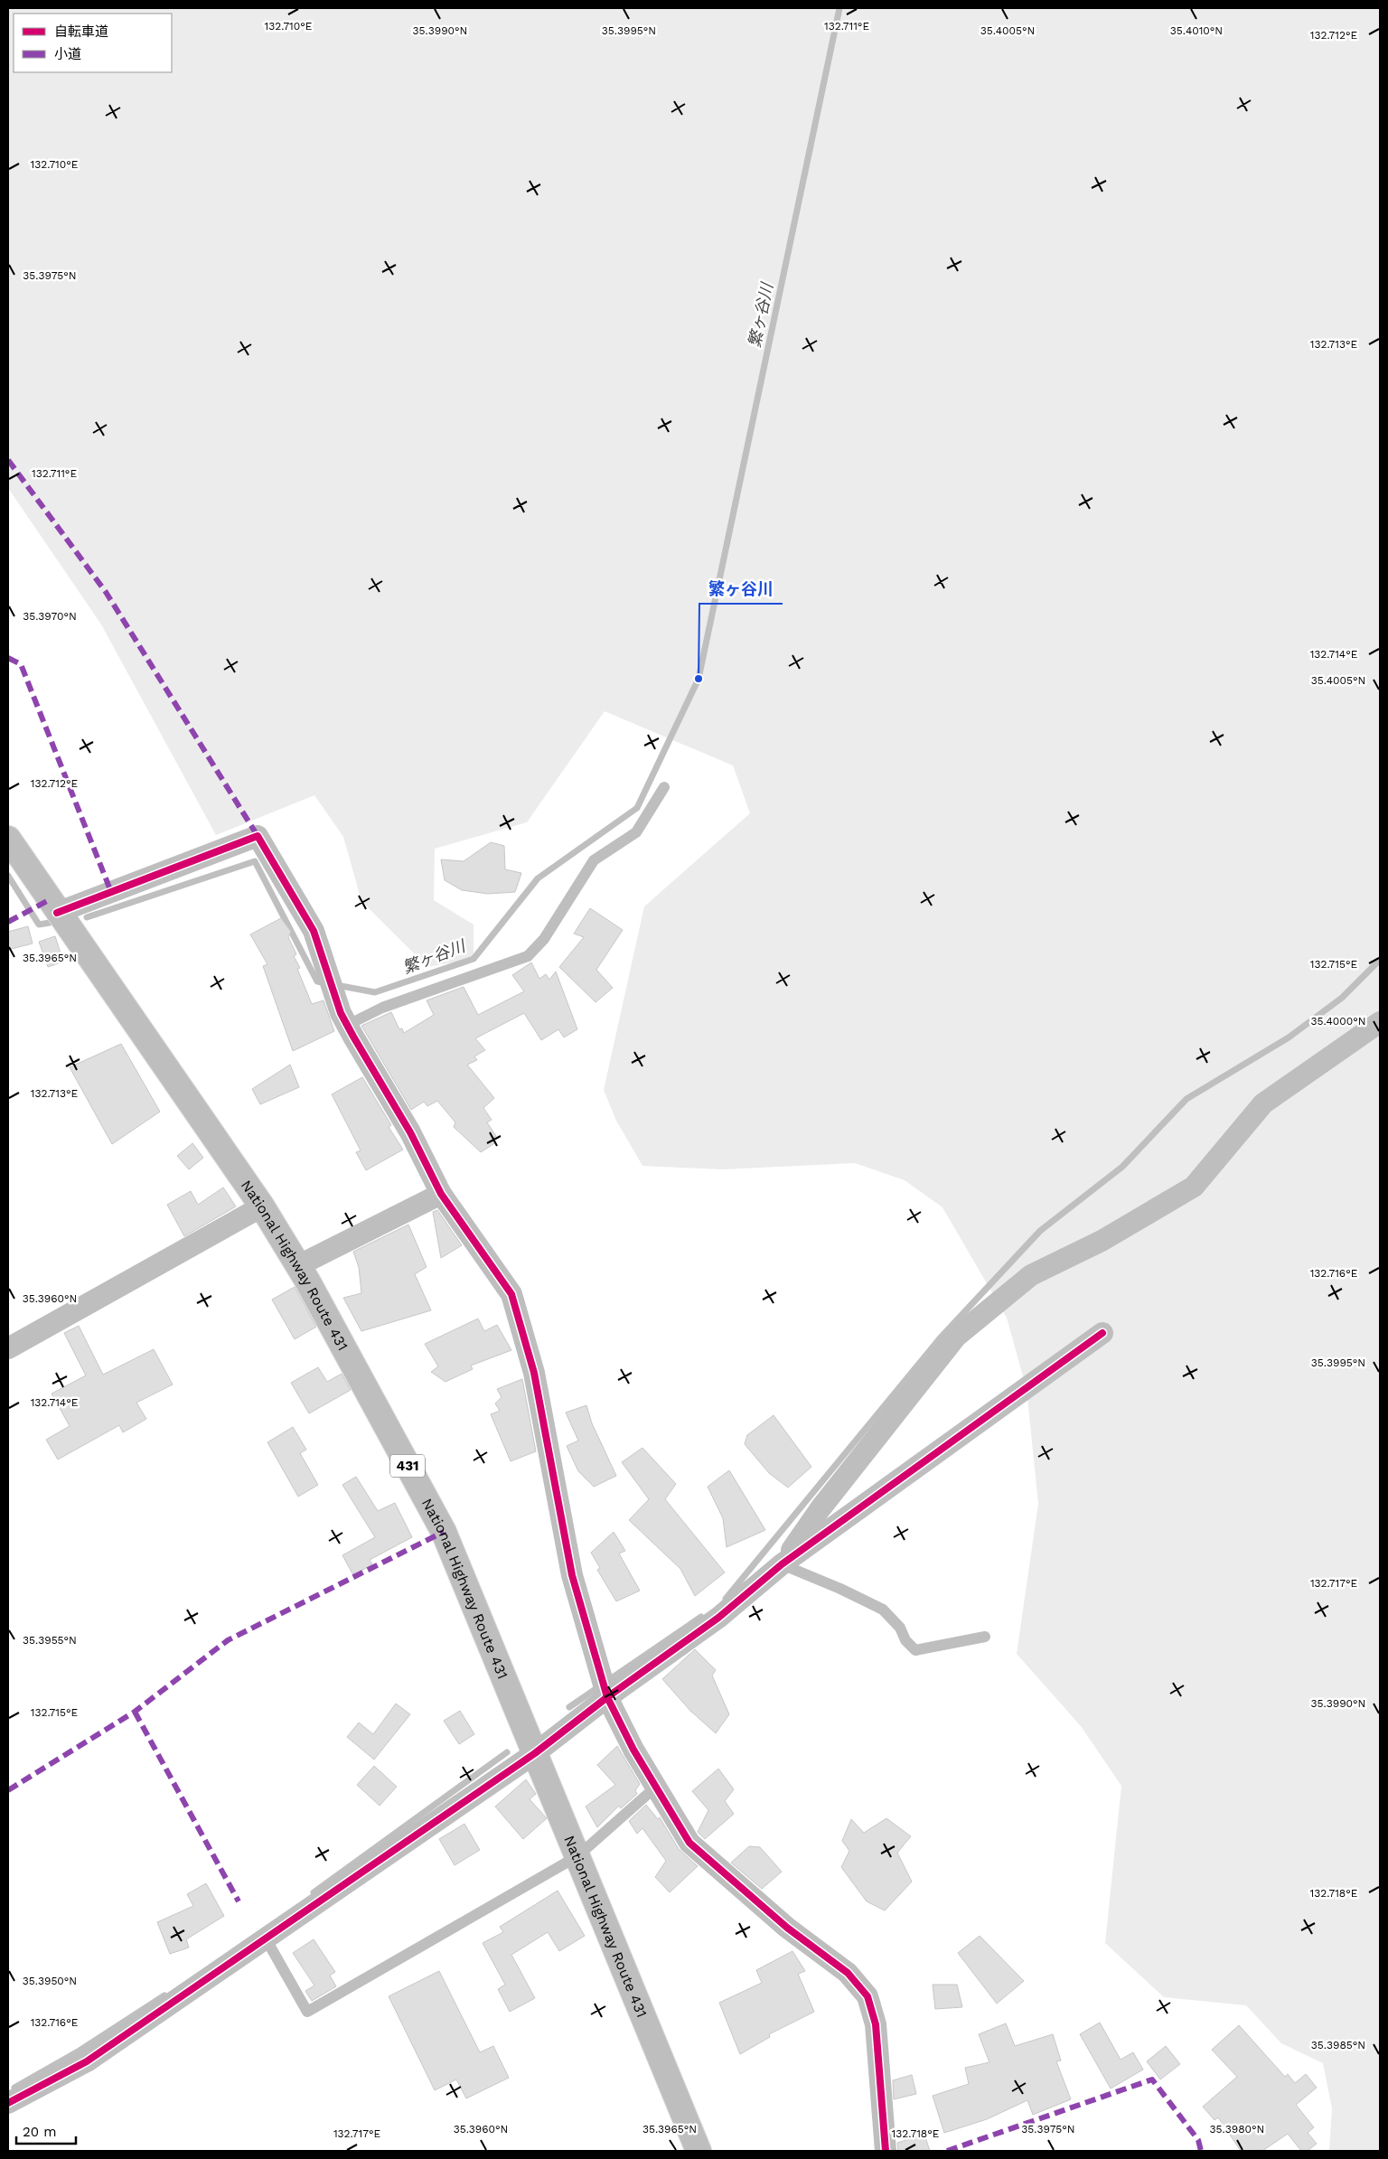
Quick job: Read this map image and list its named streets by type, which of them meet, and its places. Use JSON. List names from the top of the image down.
{
  "streets": {
    "highway": ["National Highway Route 431", "431"]
  },
  "water": ["繁ヶ谷川"],
  "places": ["繁ヶ谷川"],
  "legend": ["自転車道", "小道"],
  "scale_bar": "20 m",
  "coordinates": [
    "132.710°E",
    "132.711°E",
    "35.3990°N",
    "35.3995°N",
    "35.4005°N",
    "35.4010°N",
    "132.712°E",
    "35.3975°N",
    "132.713°E",
    "35.3970°N",
    "132.714°E",
    "35.3965°N",
    "132.715°E",
    "35.4000°N",
    "132.716°E",
    "35.3960°N",
    "132.717°E",
    "35.3955°N",
    "132.718°E",
    "35.3950°N",
    "35.3985°N",
    "35.3980°N"
  ]
}
